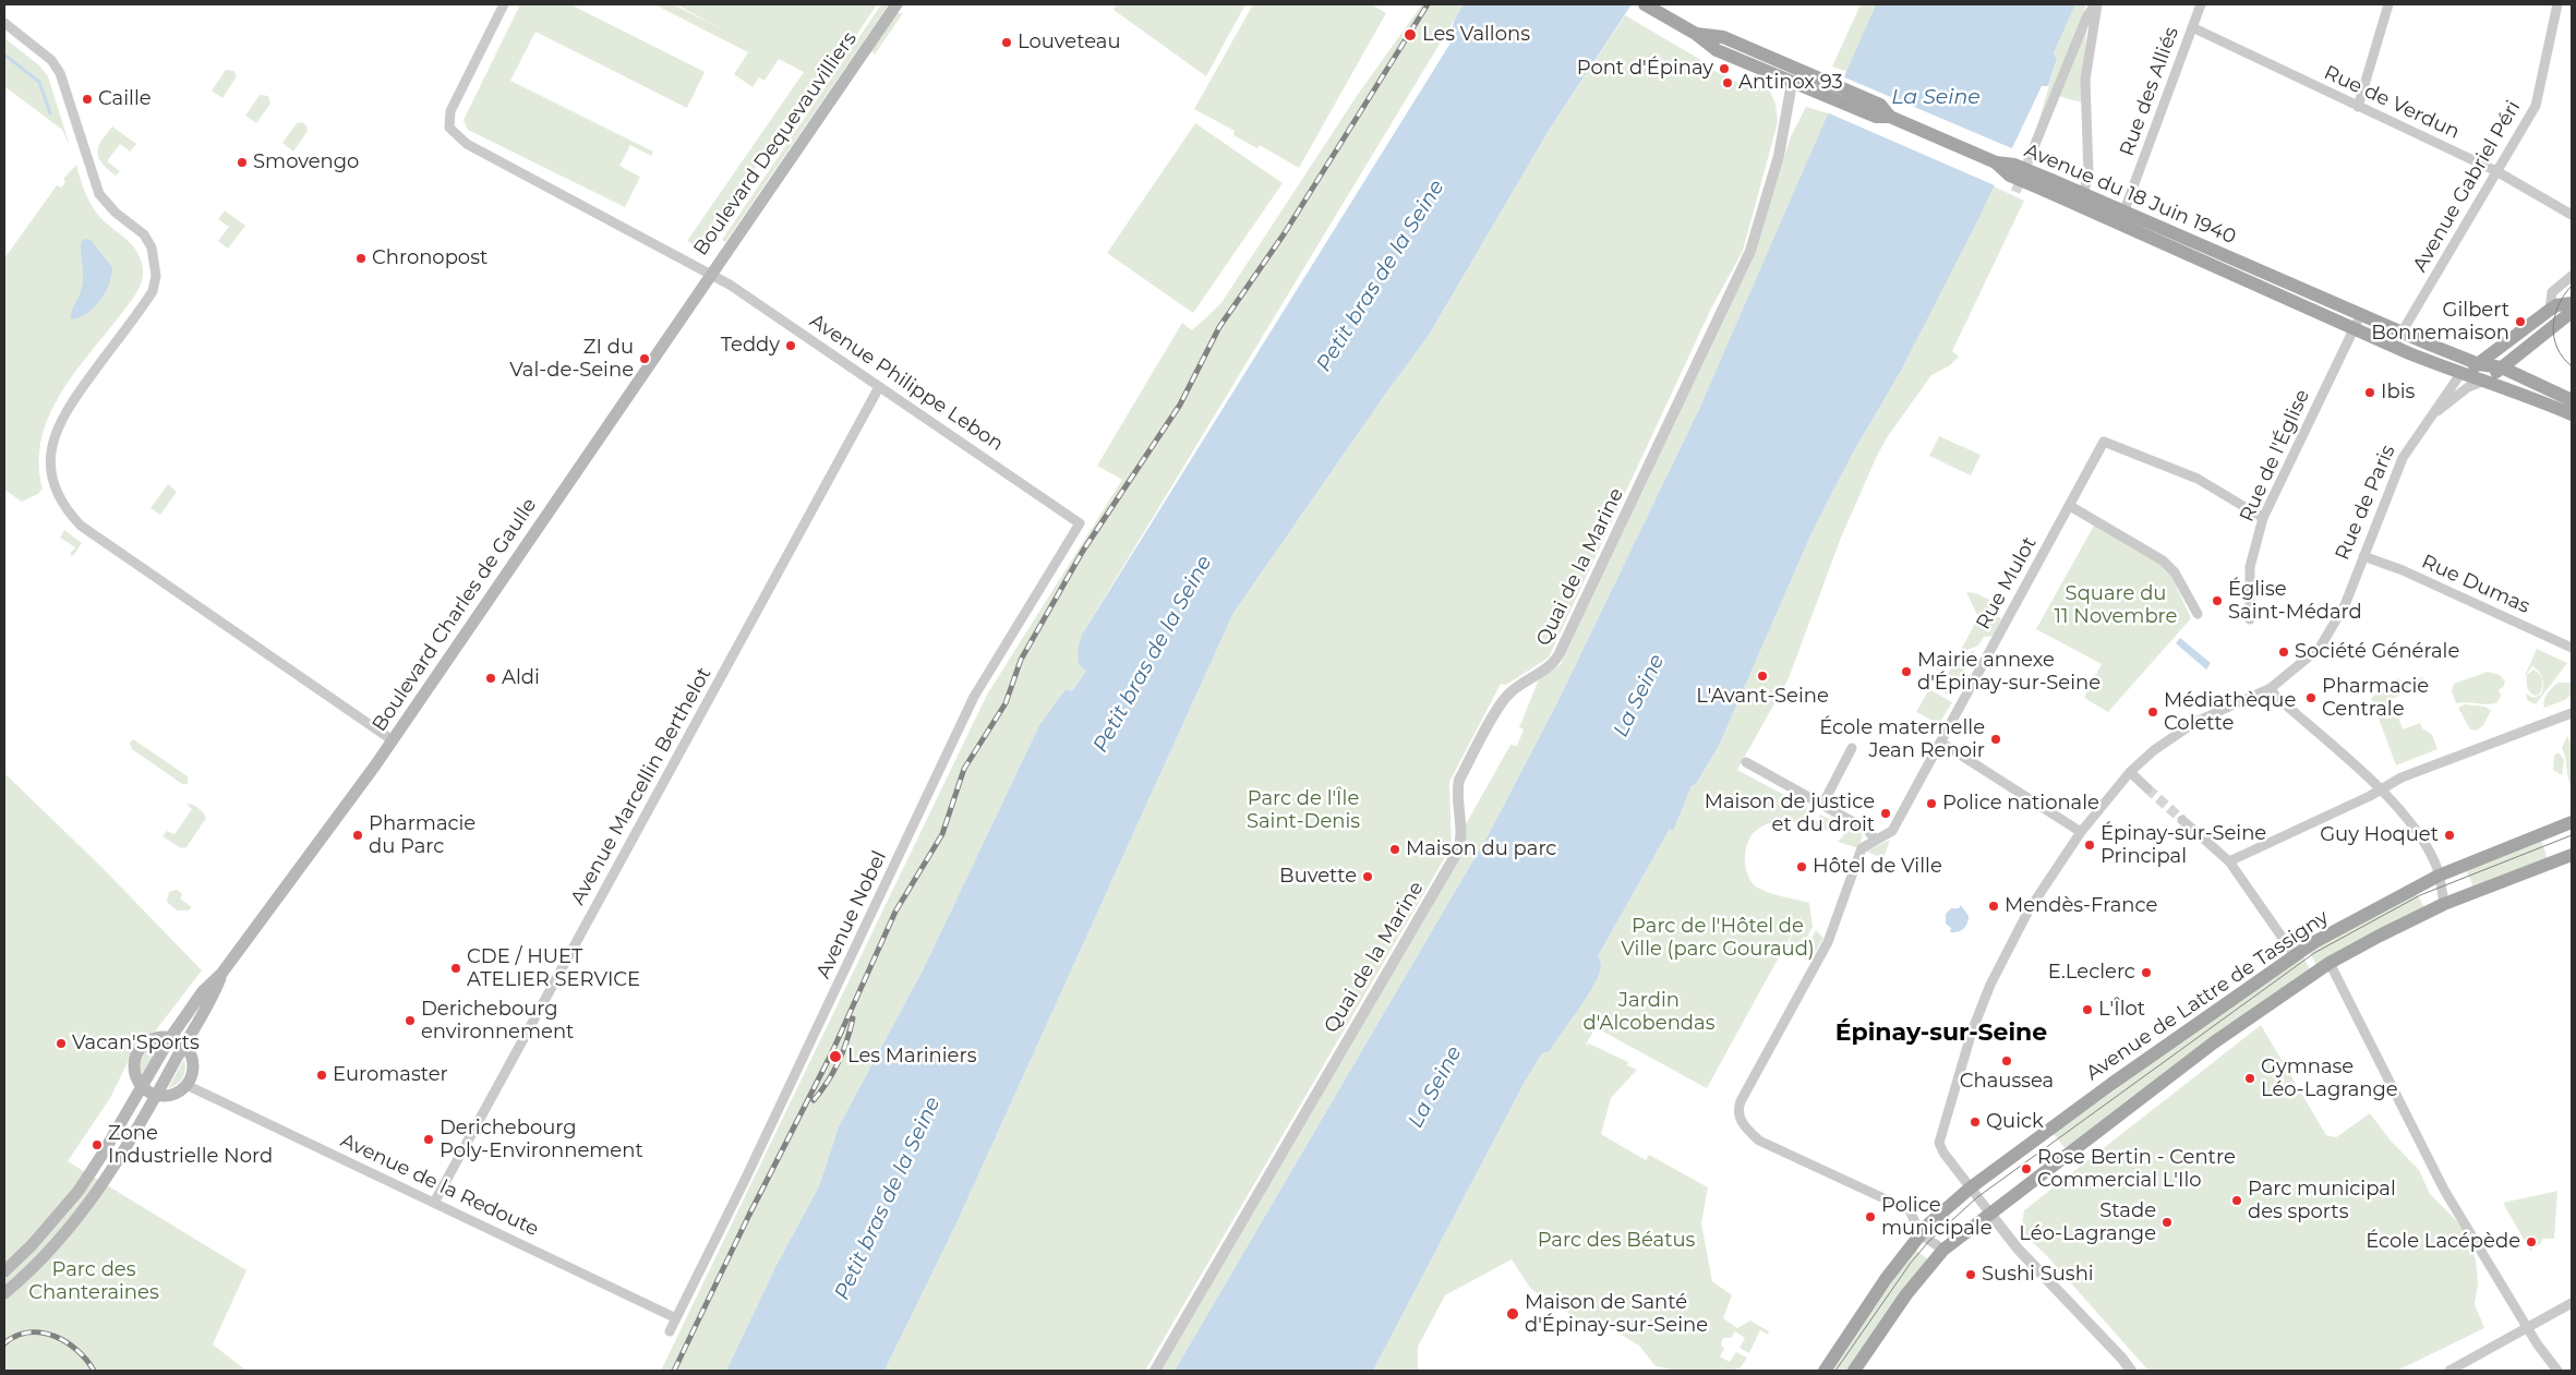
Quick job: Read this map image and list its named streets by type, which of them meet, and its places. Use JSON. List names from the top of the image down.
{
  "streets": {
    "main road": [
      "Boulevard Dequevauvilliers",
      "Avenue du 18 Juin 1940",
      "Boulevard Charles de Gaulle",
      "Avenue de Lattre de Tassigny"
    ],
    "street": [
      "Rue des Alliés",
      "Rue de Verdun",
      "Avenue Gabriel Péri",
      "Avenue Philippe Lebon",
      "Rue de l'Église",
      "Rue de Paris",
      "Quai de la Marine",
      "Rue Mulot",
      "Rue Dumas",
      "Avenue Marcellin Berthelot",
      "Avenue Nobel",
      "Avenue de la Redoute"
    ]
  },
  "crossings": [
    ["Rue des Alliés", "Rue de Verdun"],
    ["Rue des Alliés", "Avenue du 18 Juin 1940"],
    ["Rue de Verdun", "Avenue Gabriel Péri"],
    ["Boulevard Dequevauvilliers", "Avenue Philippe Lebon"],
    ["Boulevard Dequevauvilliers", "Boulevard Charles de Gaulle"],
    ["Avenue Gabriel Péri", "Avenue du 18 Juin 1940"],
    ["Avenue du 18 Juin 1940", "Rue de l'Église"],
    ["Avenue du 18 Juin 1940", "Rue de Paris"],
    ["Avenue Philippe Lebon", "Boulevard Charles de Gaulle"],
    ["Avenue Philippe Lebon", "Avenue Marcellin Berthelot"],
    ["Avenue Philippe Lebon", "Avenue Nobel"],
    ["Rue de l'Église", "Rue Mulot"],
    ["Rue de Paris", "Rue Dumas"],
    ["Rue de Paris", "Avenue de Lattre de Tassigny"],
    ["Rue Mulot", "Avenue de Lattre de Tassigny"],
    ["Avenue Marcellin Berthelot", "Avenue de la Redoute"],
    ["Avenue Nobel", "Avenue de la Redoute"]
  ],
  "districts": ["Épinay-sur-Seine"],
  "water": ["La Seine", "Petit bras de la Seine"],
  "parks": [
    "Square du 11 Novembre",
    "Parc de l'Île Saint-Denis",
    "Parc de l'Hôtel de Ville (parc Gouraud)",
    "Jardin d'Alcobendas",
    "Parc des Béatus",
    "Parc des Chanteraines"
  ],
  "places": [
    "Les Vallons",
    "Louveteau",
    "Pont d'Épinay",
    "Antinox 93",
    "Caille",
    "Smovengo",
    "Chronopost",
    "Gilbert Bonnemaison",
    "Teddy",
    "ZI du Val-de-Seine",
    "Ibis",
    "Église Saint-Médard",
    "Société Générale",
    "Mairie annexe d'Épinay-sur-Seine",
    "L'Avant-Seine",
    "Aldi",
    "Pharmacie Centrale",
    "Médiathèque Colette",
    "École maternelle Jean Renoir",
    "Police nationale",
    "Maison de justice et du droit",
    "Pharmacie du Parc",
    "Guy Hoquet",
    "Épinay-sur-Seine Principal",
    "Maison du parc",
    "Hôtel de Ville",
    "Buvette",
    "Mendès-France",
    "CDE / HUET ATELIER SERVICE",
    "E.Leclerc",
    "L'Îlot",
    "Derichebourg environnement",
    "Vacan'Sports",
    "Les Mariniers",
    "Chaussea",
    "Euromaster",
    "Gymnase Léo-Lagrange",
    "Quick",
    "Derichebourg Poly-Environnement",
    "Zone Industrielle Nord",
    "Rose Bertin - Centre Commercial L'Ilo",
    "Parc municipal des sports",
    "Police municipale",
    "Stade Léo-Lagrange",
    "École Lacépède",
    "Sushi Sushi",
    "Maison de Santé d'Épinay-sur-Seine"
  ]
}
